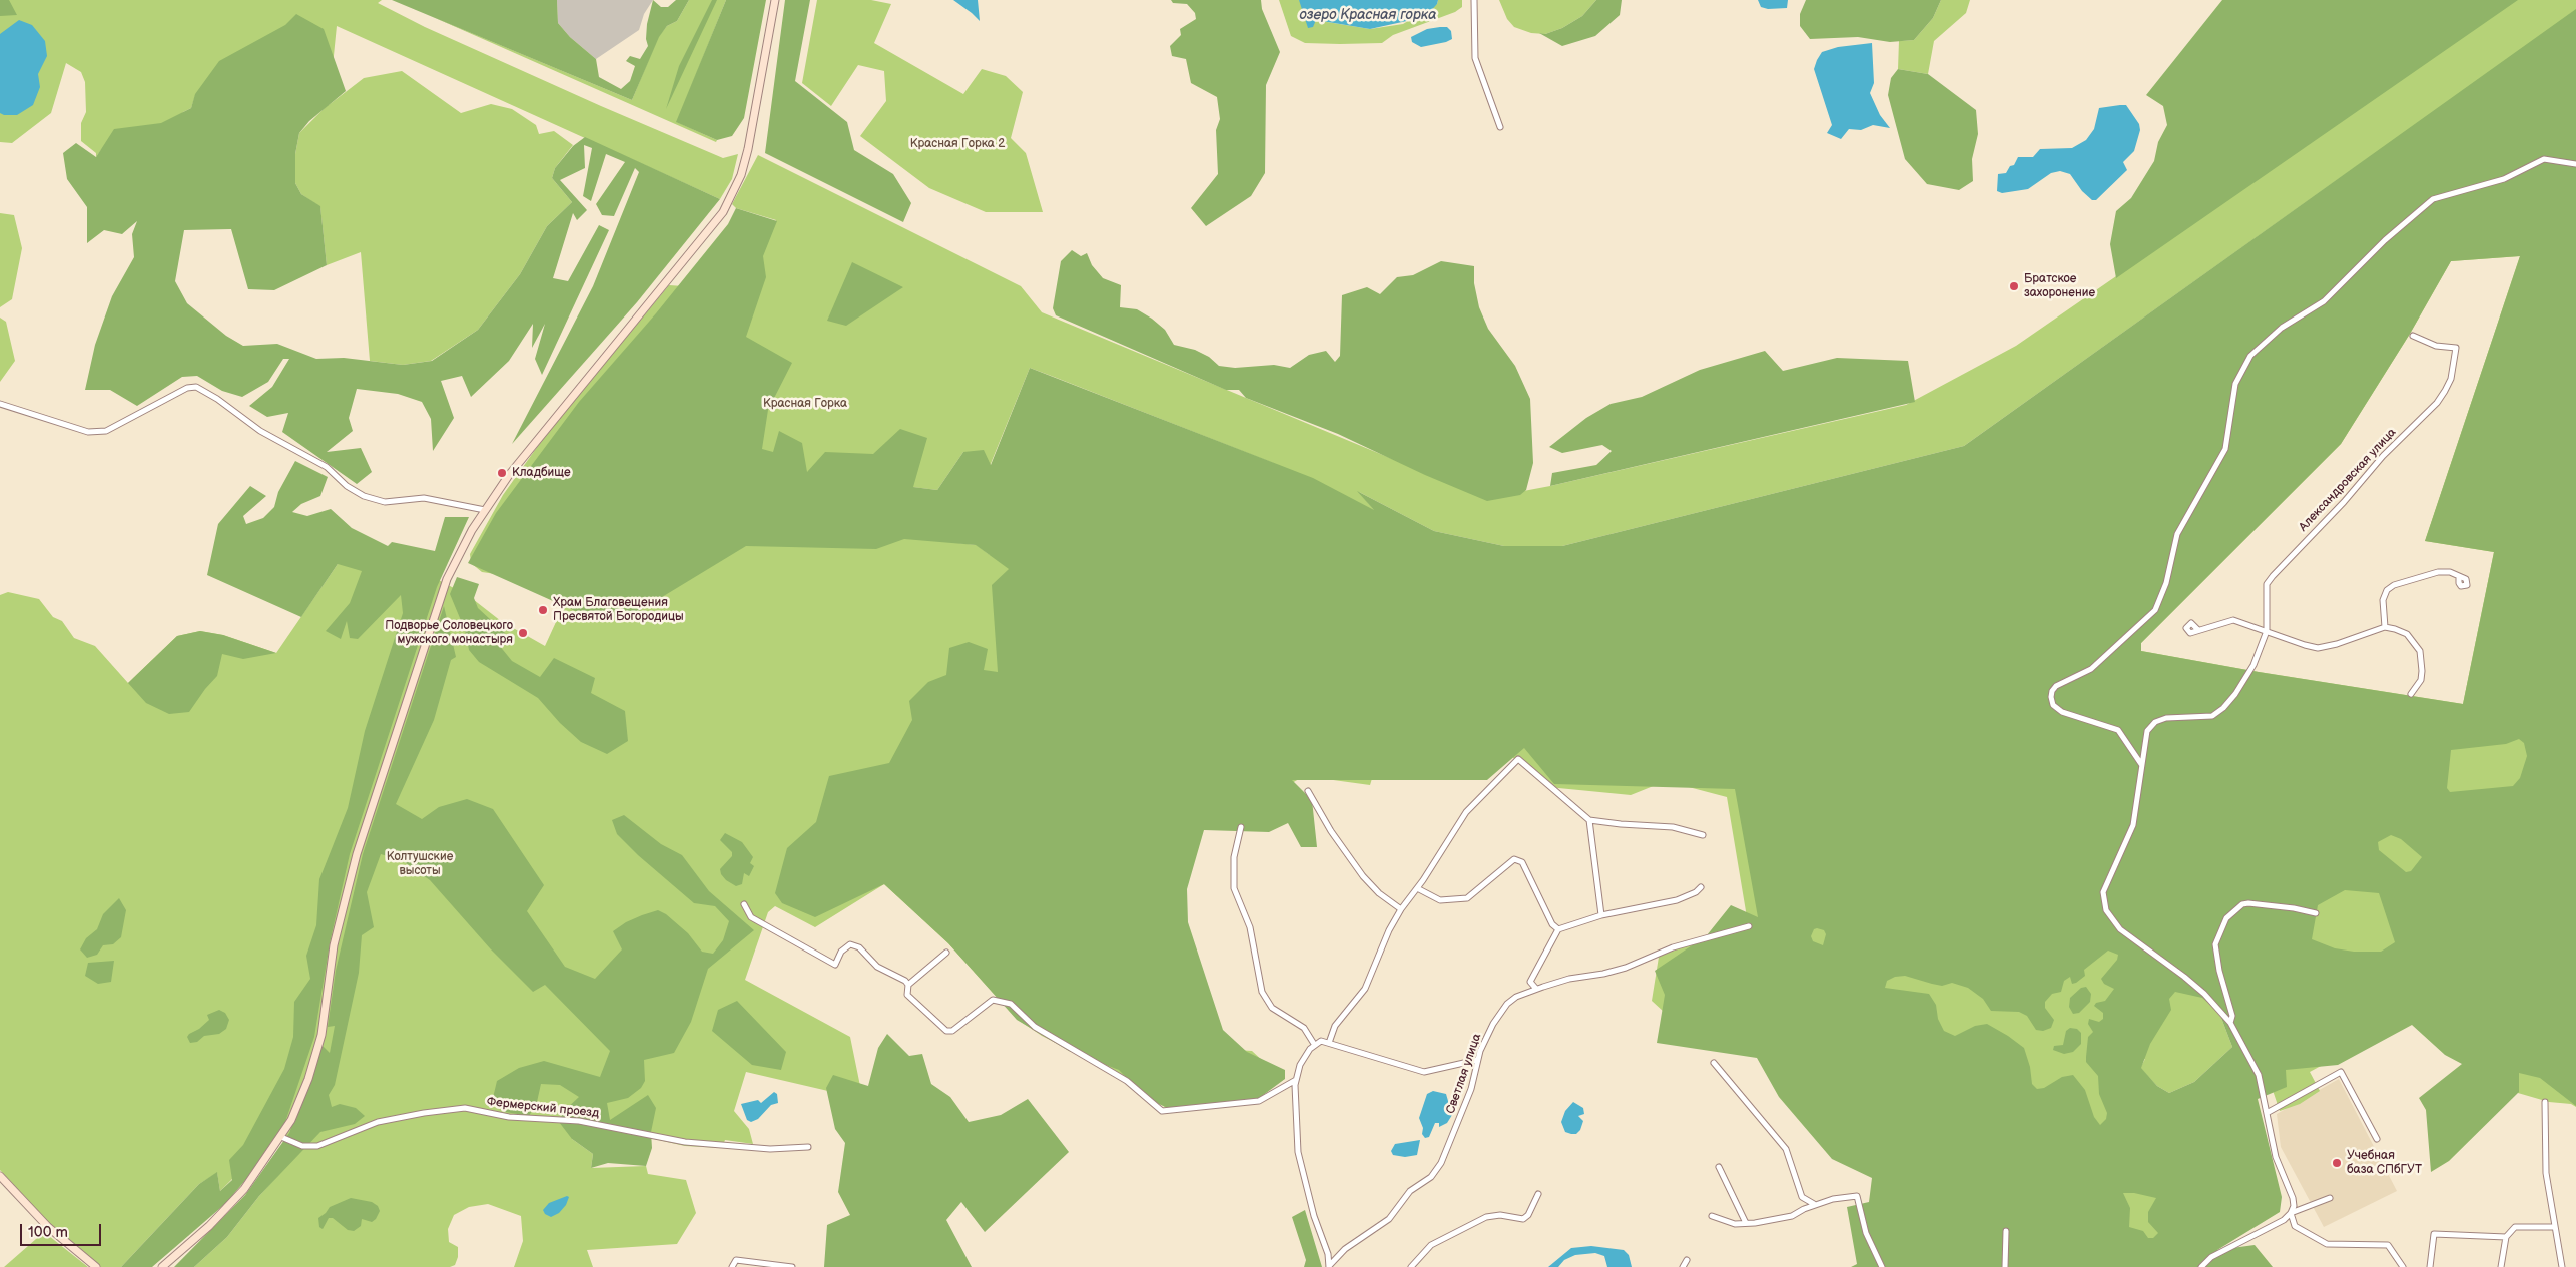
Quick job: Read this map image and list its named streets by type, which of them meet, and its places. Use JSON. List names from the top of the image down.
{
  "streets": {
    "street": ["Александровская улица", "Светлая улица", "Фермерский проезд"]
  },
  "water": ["озеро Красная горка"],
  "parks": ["Красная Горка 2", "Красная Горка", "Колтушские высоты"],
  "places": [
    "Братское захоронение",
    "Кладбище",
    "Храм Благовещения Пресвятой Богородицы",
    "Подворье Соловецкого мужского монастыря",
    "Учебная база СПбГУТ"
  ],
  "scale_bar": "100 m"
}
